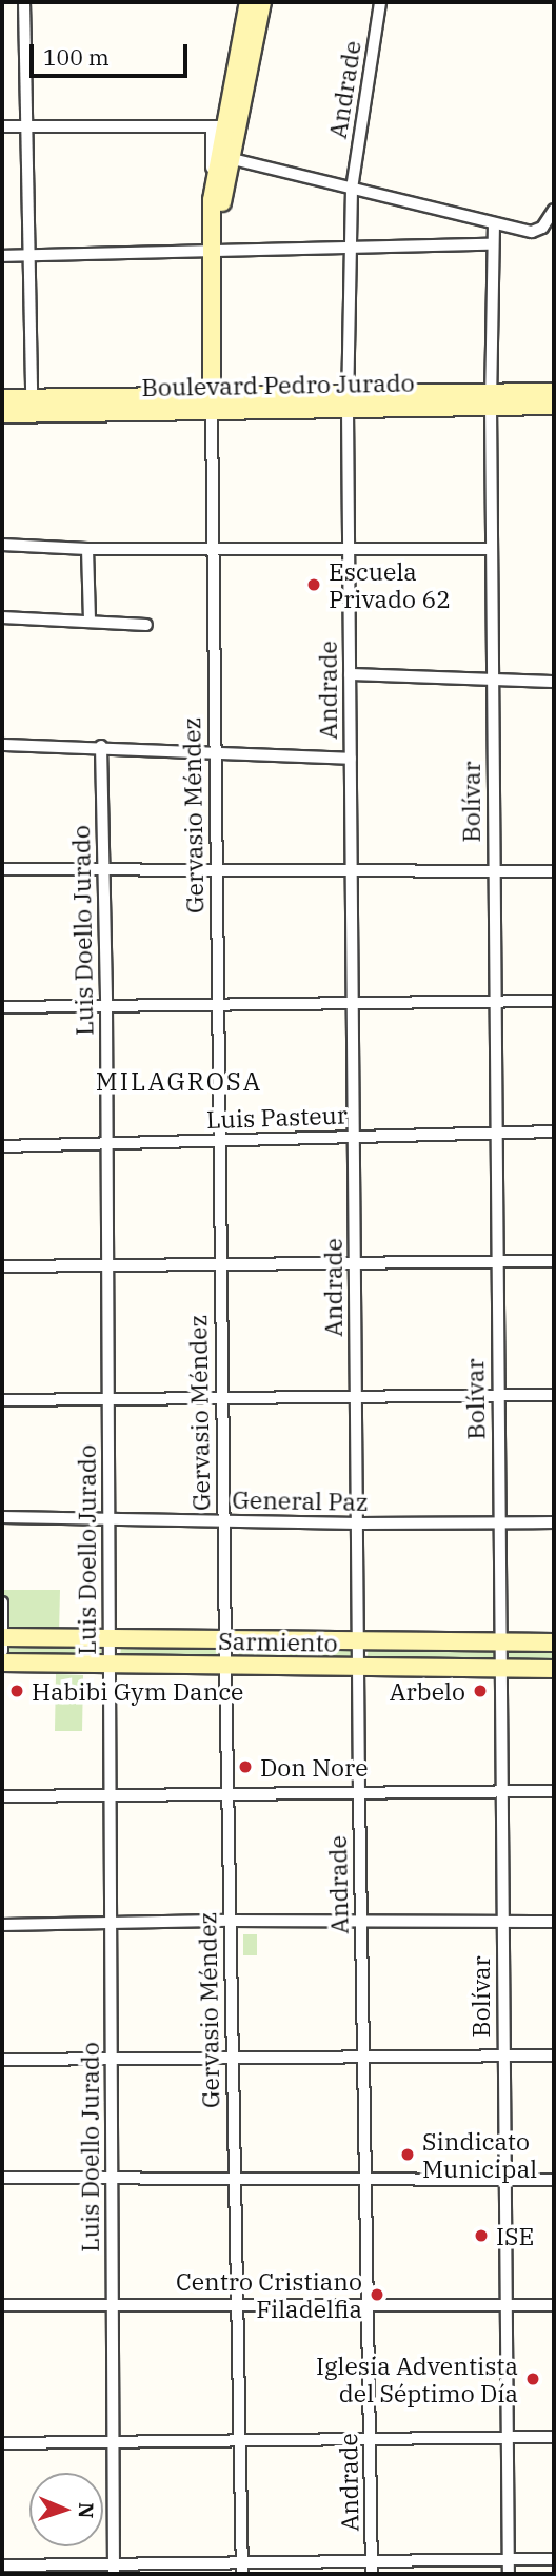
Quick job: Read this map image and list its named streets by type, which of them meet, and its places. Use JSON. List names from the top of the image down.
{
  "streets": {
    "main road": ["Boulevard Pedro Jurado", "Gervasio Méndez", "Sarmiento"],
    "street": [
      "Andrade",
      "Bolívar",
      "Luis Doello Jurado",
      "Luis Pasteur",
      "General Paz"
    ]
  },
  "crossings": [
    ["Andrade", "Boulevard Pedro Jurado"],
    ["Andrade", "Luis Pasteur"],
    ["Andrade", "General Paz"],
    ["Andrade", "Sarmiento"],
    ["Boulevard Pedro Jurado", "Bolívar"],
    ["Boulevard Pedro Jurado", "Gervasio Méndez"],
    ["Bolívar", "Luis Pasteur"],
    ["Bolívar", "General Paz"],
    ["Bolívar", "Sarmiento"],
    ["Gervasio Méndez", "Luis Pasteur"],
    ["Gervasio Méndez", "General Paz"],
    ["Gervasio Méndez", "Sarmiento"],
    ["Luis Doello Jurado", "Luis Pasteur"],
    ["Luis Doello Jurado", "General Paz"],
    ["Luis Doello Jurado", "Sarmiento"]
  ],
  "districts": ["MILAGROSA"],
  "places": [
    "Escuela Privado 62",
    "Habibi Gym Dance",
    "Arbelo",
    "Don Nore",
    "Sindicato Municipal",
    "ISE",
    "Centro Cristiano Filadelfia",
    "Iglesia Adventista del Séptimo Día"
  ],
  "scale_bar": "100 m",
  "north": "right"
}
